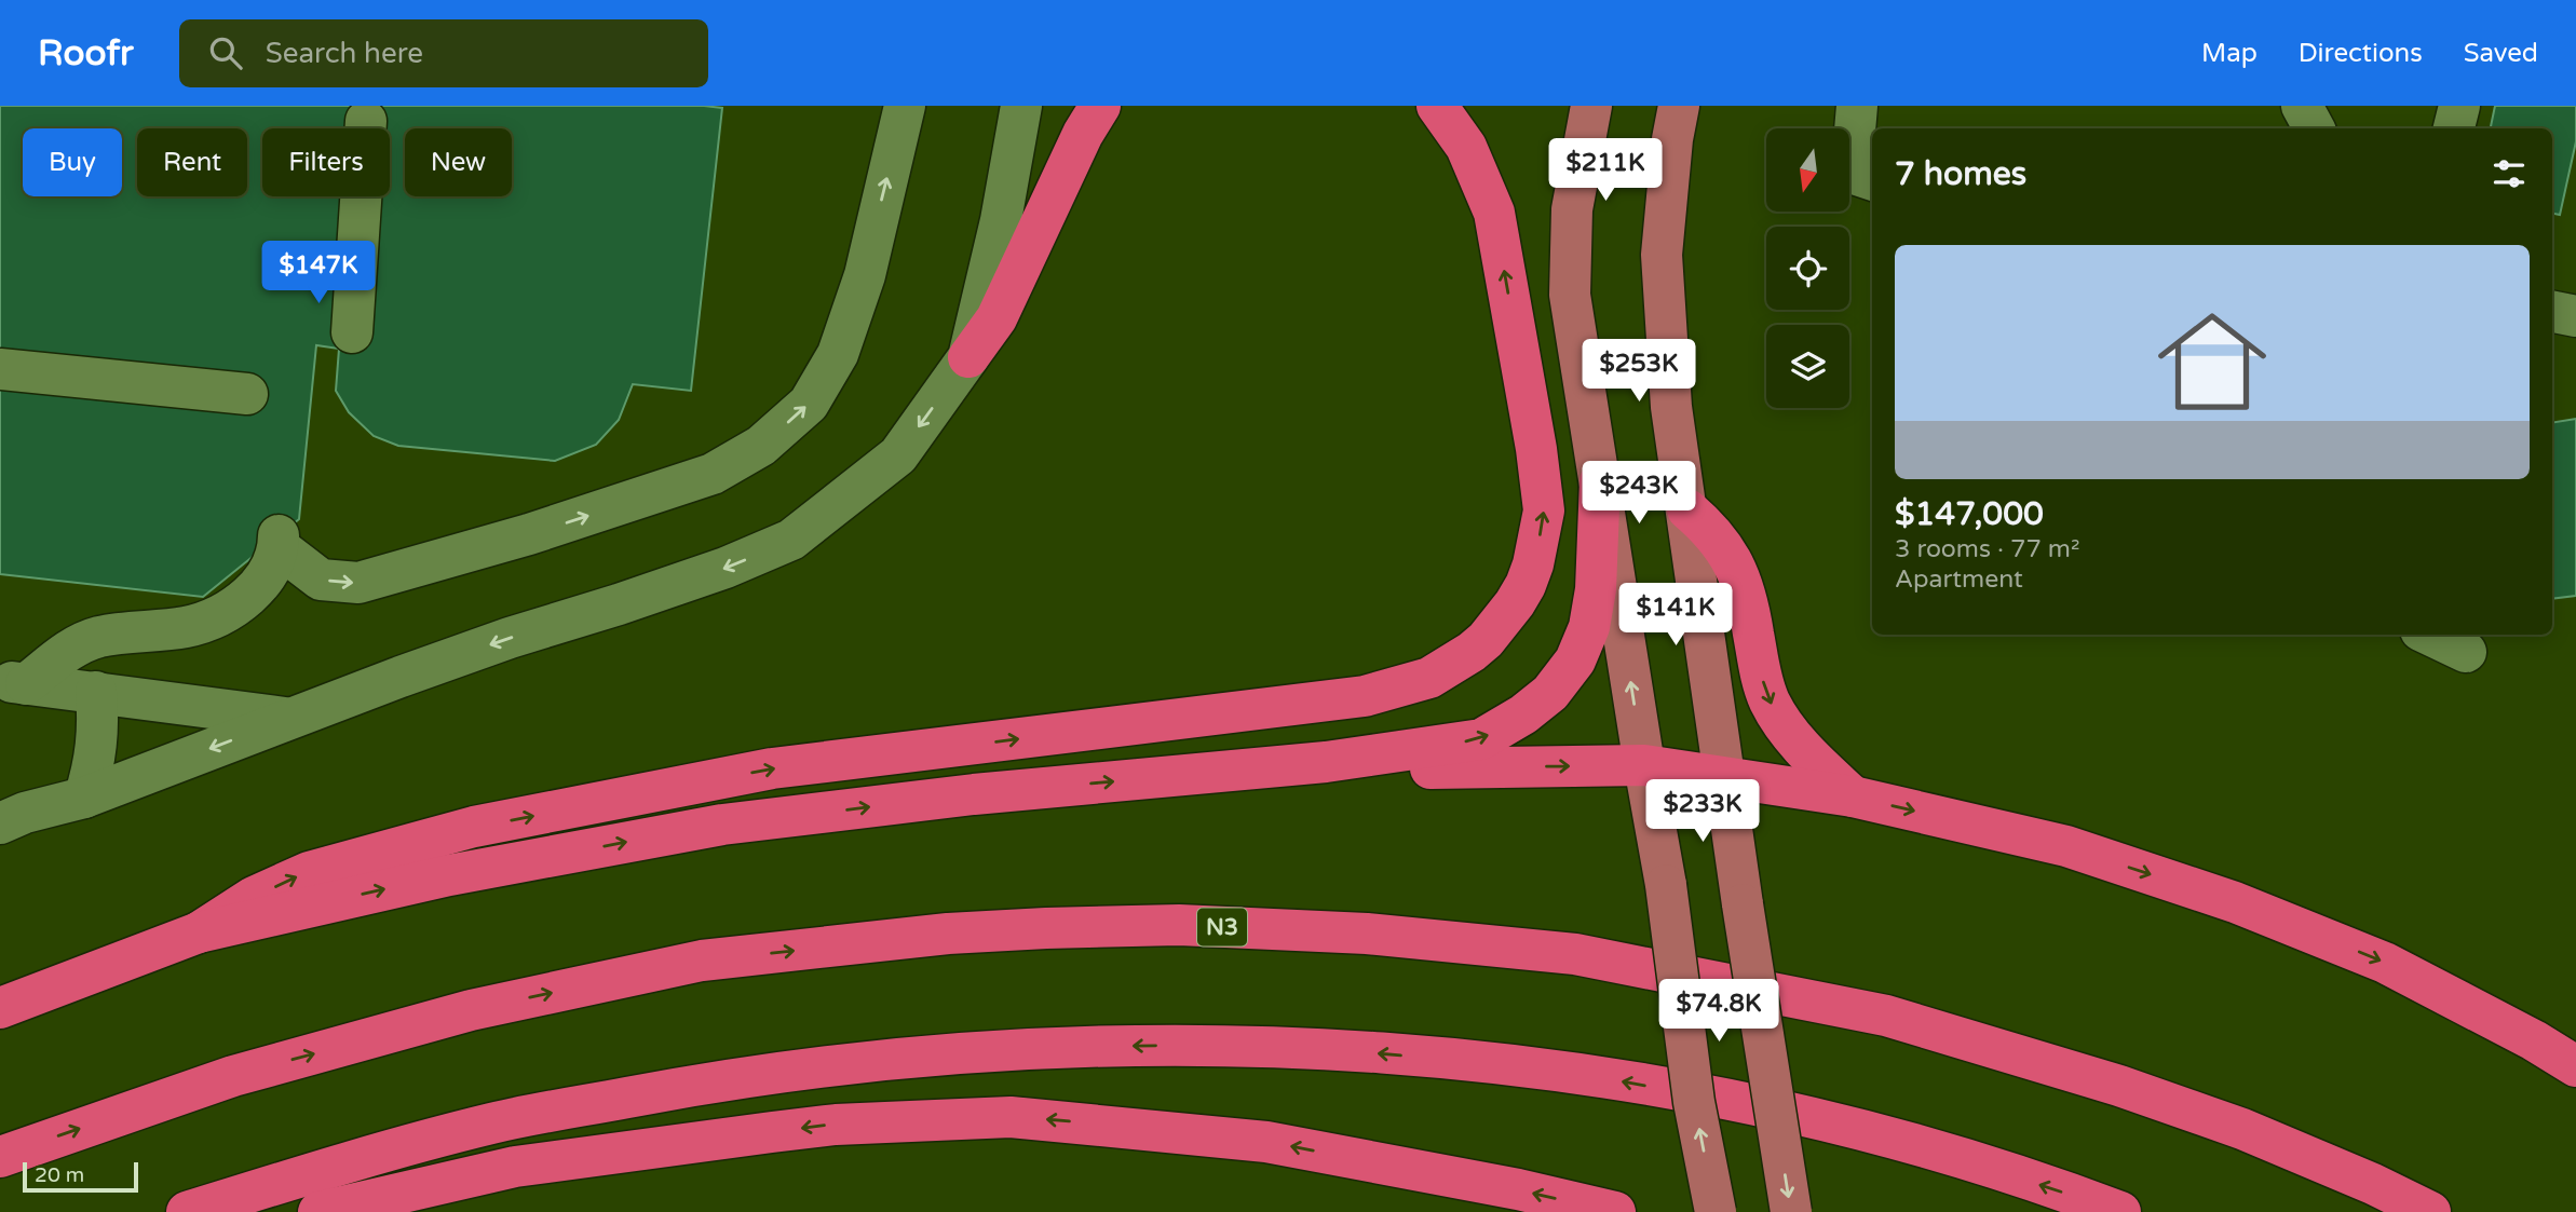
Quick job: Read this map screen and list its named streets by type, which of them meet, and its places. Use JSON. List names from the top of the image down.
{
  "streets": {
    "highway": ["N3"]
  },
  "scale_bar": "20 m",
  "north": "bottom",
  "page": {
    "header": "Roofr",
    "search": "Search here",
    "nav": ["Map", "Directions", "Saved"],
    "chip": [
      "Buy",
      "Rent",
      "Filters",
      "New"
    ],
    "heading": "7 homes",
    "price": [
      "$211K",
      "$147K",
      "$253K",
      "$243K",
      "$141K",
      "$233K",
      "$74.8K"
    ],
    "list": [
      {
        "name": "$147,000",
        "note": "3 rooms · 77 m² · Apartment"
      }
    ],
    "scale": "20 m"
  }
}
